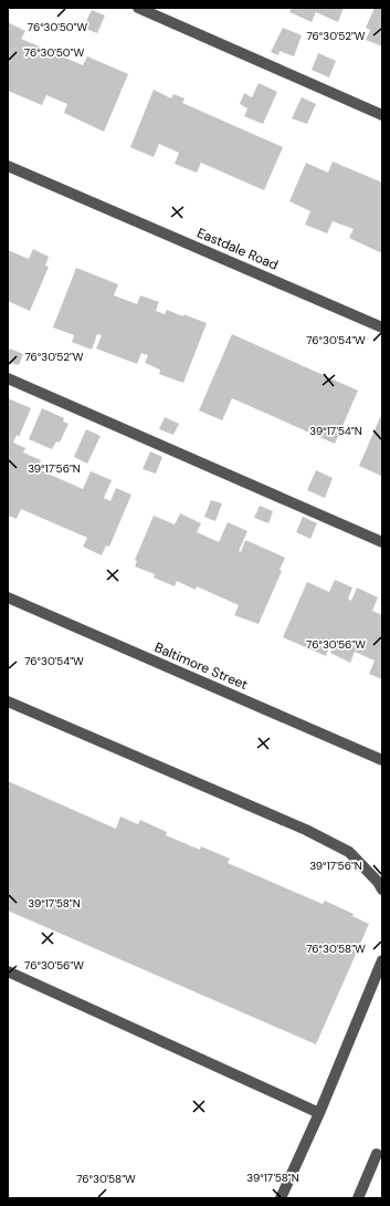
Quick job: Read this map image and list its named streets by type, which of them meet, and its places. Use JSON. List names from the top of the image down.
{
  "streets": {
    "street": ["Eastdale Road", "Baltimore Street"]
  },
  "coordinates": [
    "76°30'50\"W",
    "76°30'52\"W",
    "76°30'54\"W",
    "39°17'54\"N",
    "39°17'56\"N",
    "76°30'56\"W",
    "39°17'58\"N",
    "76°30'58\"W"
  ]
}
